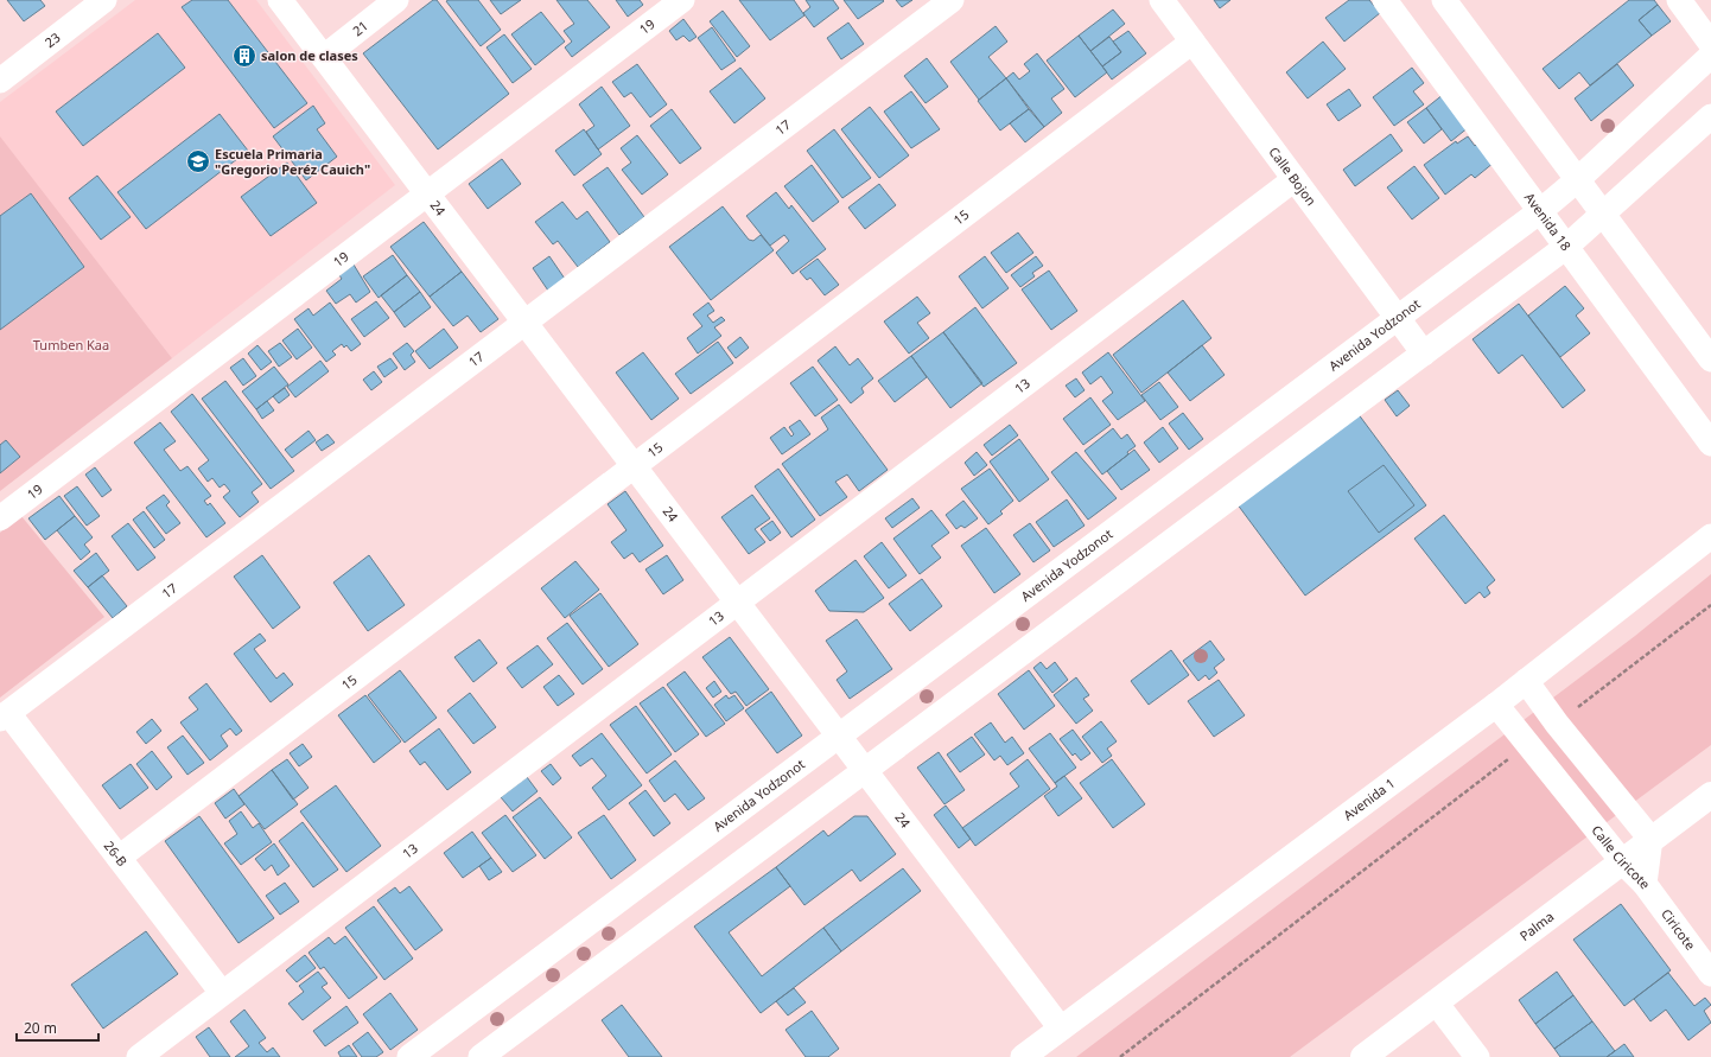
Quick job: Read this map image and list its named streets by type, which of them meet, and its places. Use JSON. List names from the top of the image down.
{
  "streets": {
    "street": [
      "19",
      "21",
      "23",
      "17",
      "Calle Bojon",
      "24",
      "15",
      "Avenida 18",
      "Avenida Yodzonot",
      "13",
      "Avenida 1",
      "Calle Ciricote",
      "26-B",
      "Palma",
      "Ciricote"
    ]
  },
  "crossings": [
    ["19", "24"],
    ["21", "24"],
    ["17", "24"],
    ["17", "26-B"],
    ["Calle Bojon", "15"],
    ["Calle Bojon", "Avenida Yodzonot"],
    ["Calle Bojon", "13"],
    ["24", "15"],
    ["24", "Avenida Yodzonot"],
    ["24", "13"],
    ["24", "Avenida 1"],
    ["15", "26-B"],
    ["Avenida 18", "Avenida Yodzonot"],
    ["13", "26-B"],
    ["Avenida 1", "Calle Ciricote"],
    ["Calle Ciricote", "Palma"],
    ["Calle Ciricote", "Ciricote"]
  ],
  "parks": ["Tumben Kaa"],
  "places": {
    "building": ["salon de clases"],
    "school or university": ["Escuela Primaria \"Gregorio Peréz Cauich\""]
  },
  "scale_bar": "20 m"
}
